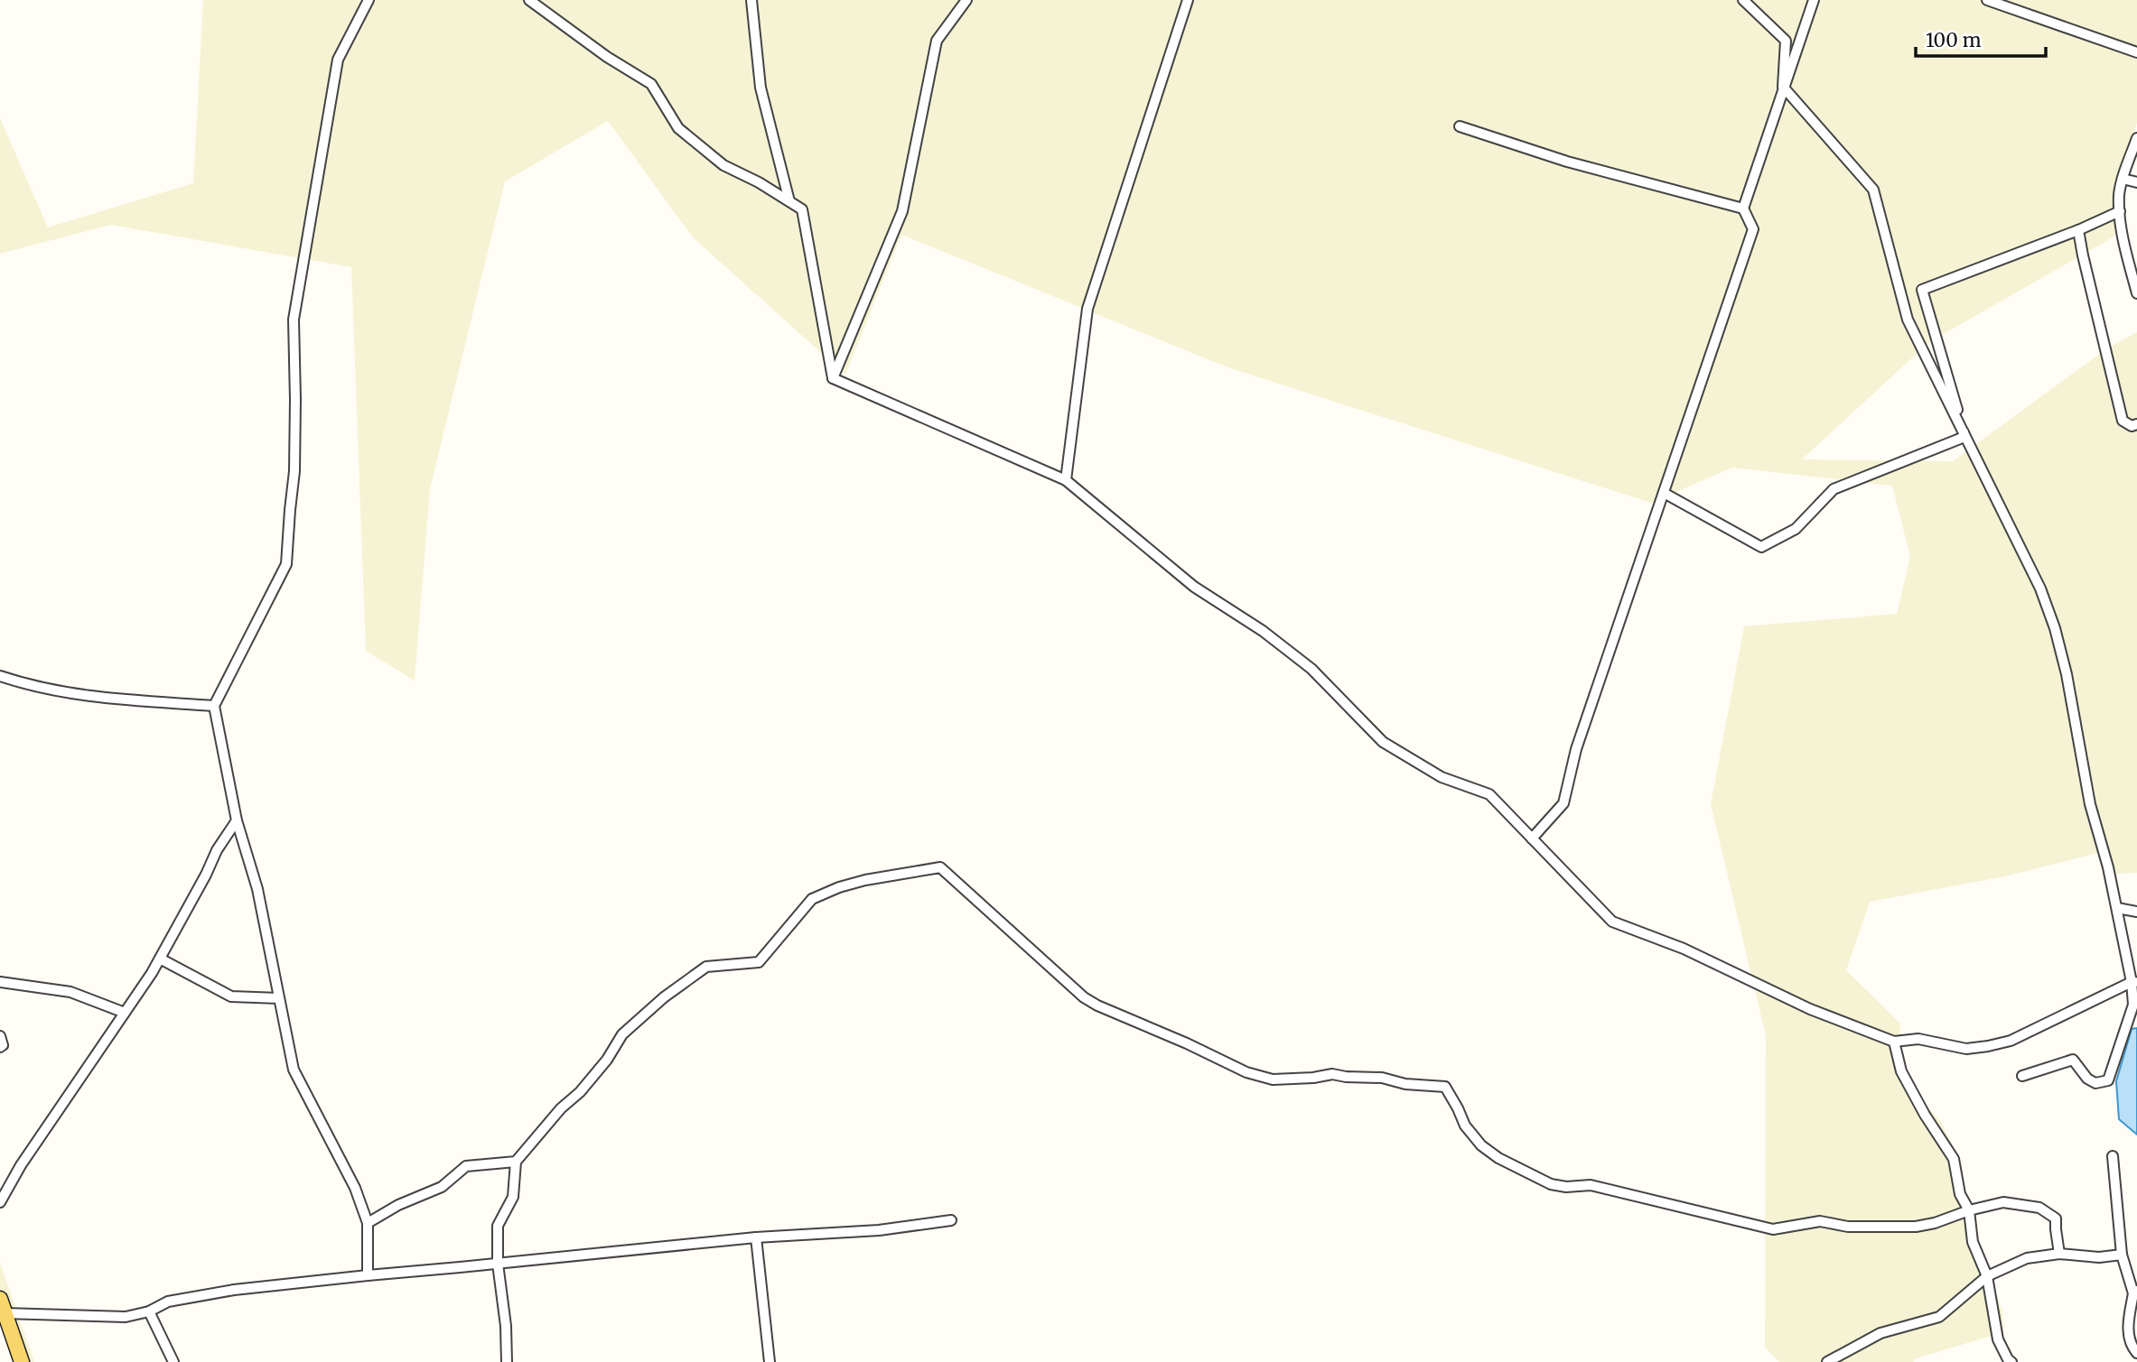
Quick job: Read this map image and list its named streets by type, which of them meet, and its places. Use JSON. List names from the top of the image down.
{
  "scale_bar": "100 m"
}
